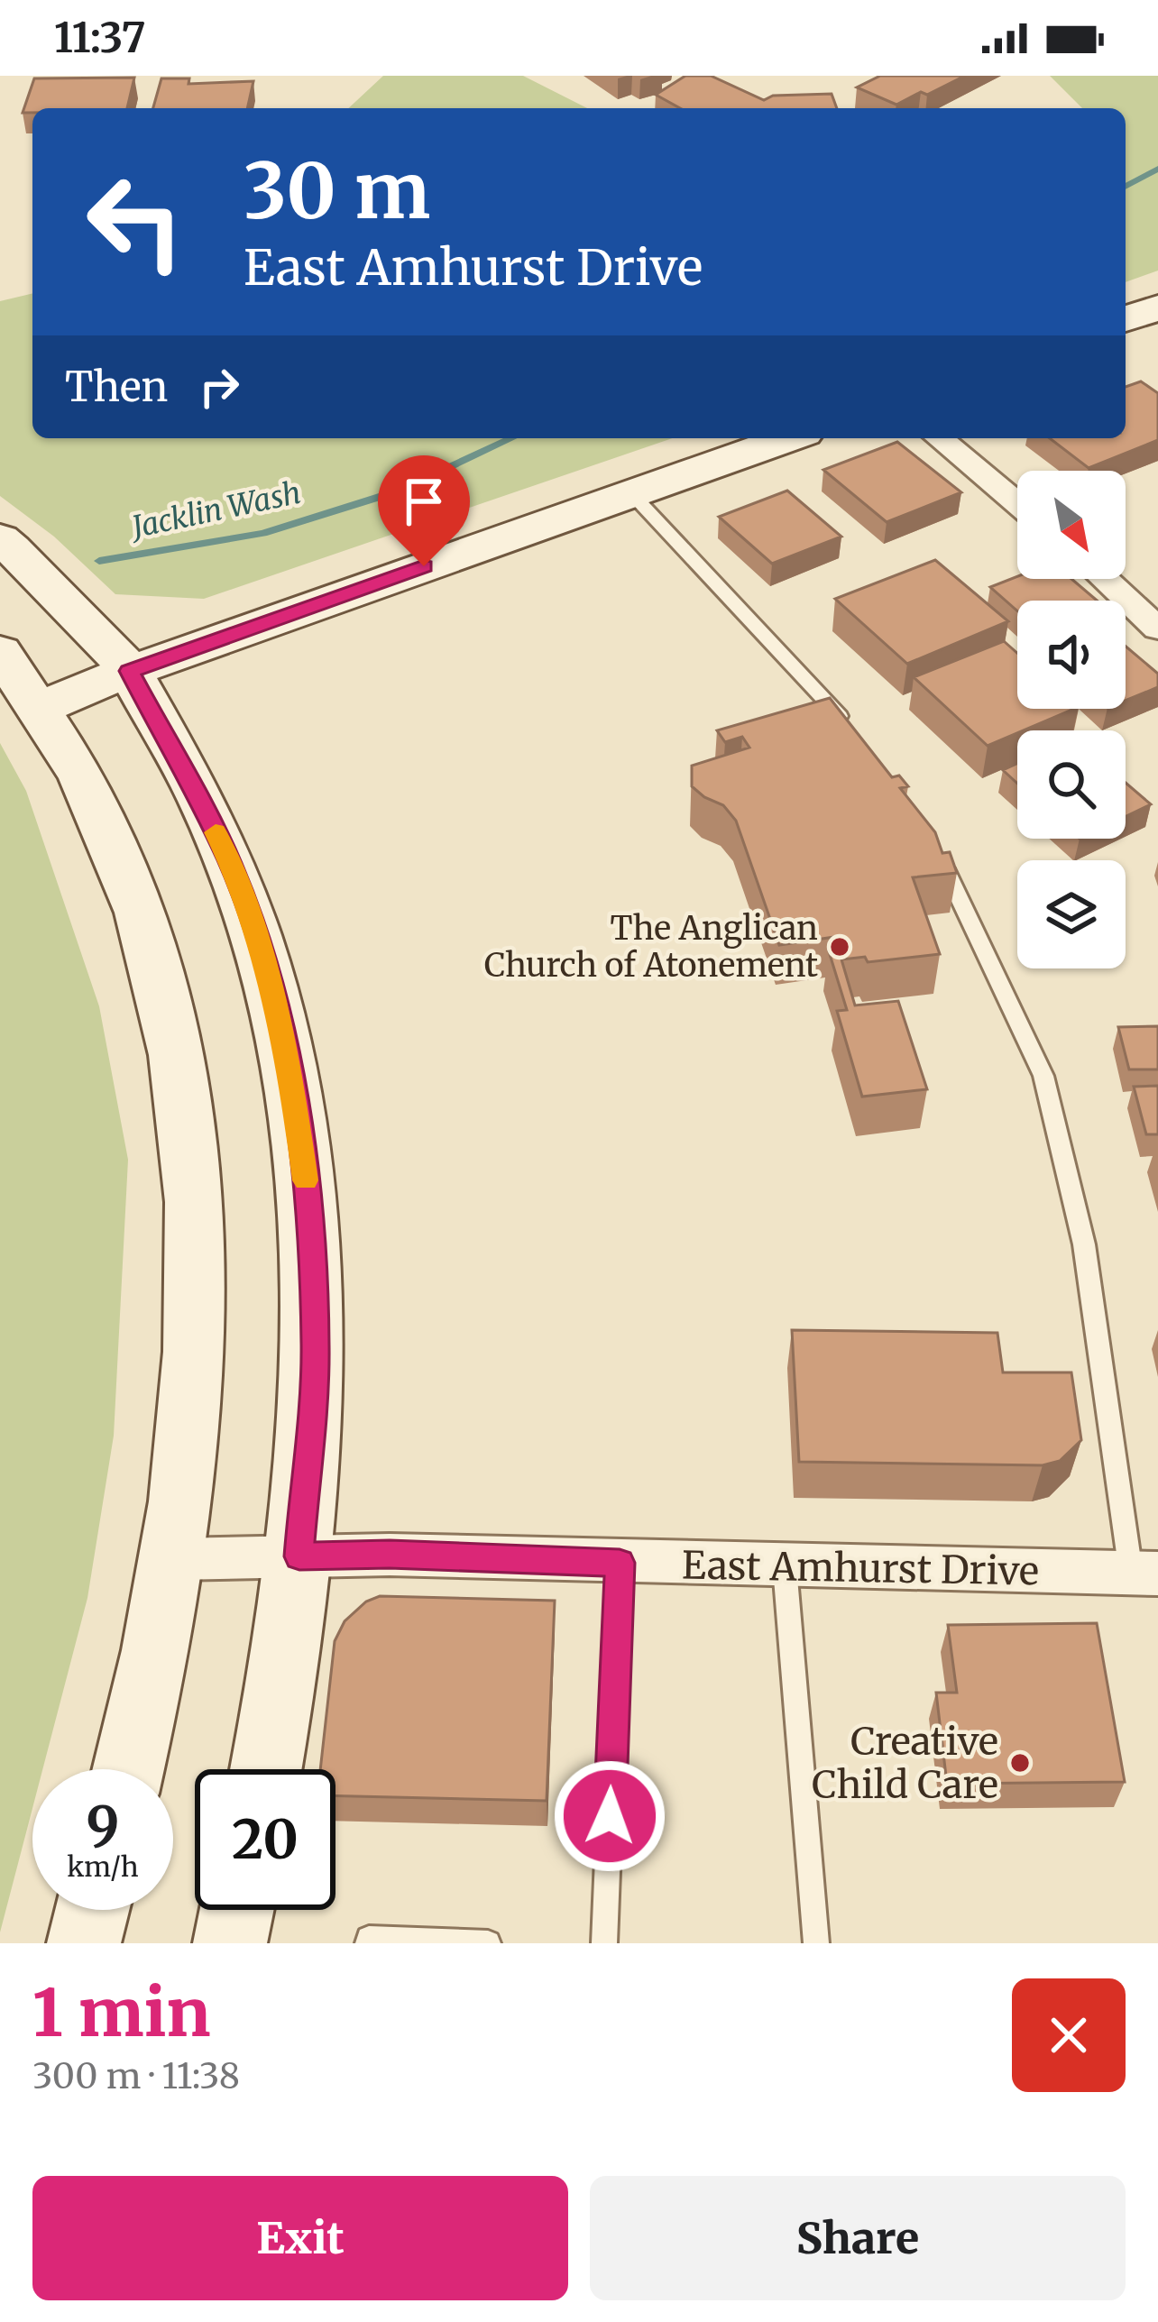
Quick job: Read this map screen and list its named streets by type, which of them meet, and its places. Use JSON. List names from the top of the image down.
{
  "streets": {
    "street": ["East Amhurst Drive"]
  },
  "water": ["Jacklin Wash"],
  "places": ["The Anglican Church of Atonement", "Creative Child Care"],
  "north": "bottom right",
  "page": {
    "status": "11:37",
    "turn": ["30 m", "East Amhurst Drive"],
    "then": "Then",
    "speed": "9 km/h",
    "limit": "20",
    "heading": ["1 min", "300 m · 11:38"],
    "buttons": ["Exit", "Share"]
  }
}
